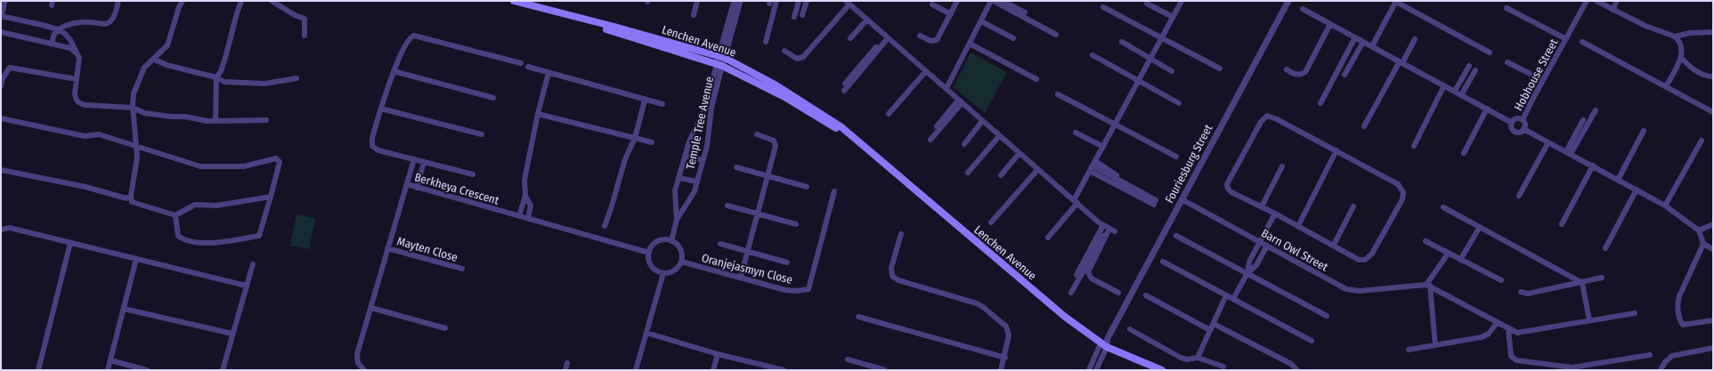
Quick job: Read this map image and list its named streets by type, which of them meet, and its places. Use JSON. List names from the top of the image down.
{
  "streets": {
    "main road": ["Lenchen Avenue"],
    "street": [
      "Hobhouse Street",
      "Temple Tree Avenue",
      "Fouriesburg Street",
      "Berkheya Crescent",
      "Mayten Close",
      "Barn Owl Street",
      "Oranjejasmyn Close"
    ]
  },
  "crossings": [
    ["Lenchen Avenue", "Temple Tree Avenue"],
    ["Lenchen Avenue", "Fouriesburg Street"],
    ["Temple Tree Avenue", "Berkheya Crescent"],
    ["Temple Tree Avenue", "Oranjejasmyn Close"],
    ["Fouriesburg Street", "Barn Owl Street"],
    ["Berkheya Crescent", "Mayten Close"],
    ["Berkheya Crescent", "Oranjejasmyn Close"]
  ]
}
